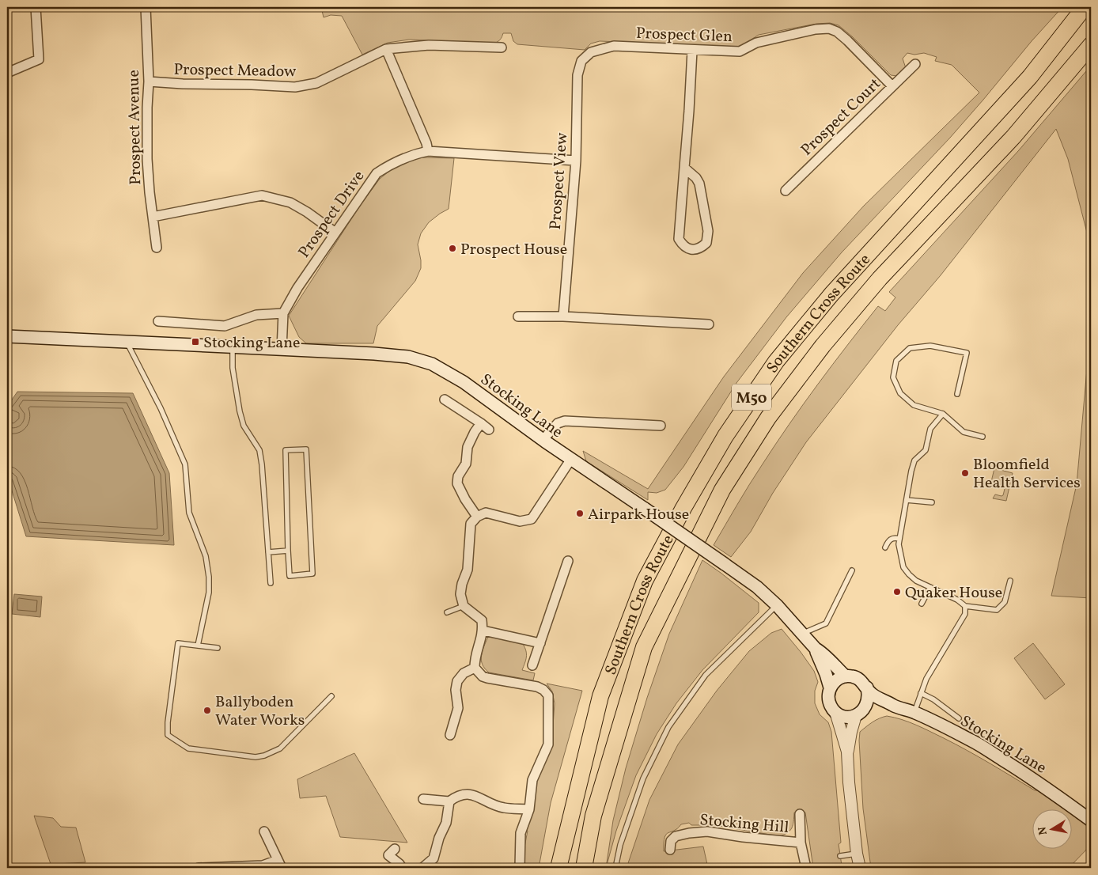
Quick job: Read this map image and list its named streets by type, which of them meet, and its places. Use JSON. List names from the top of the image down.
{
  "streets": {
    "highway": ["Southern Cross Route", "M50"],
    "main road": ["Stocking Lane"],
    "street": [
      "Prospect Glen",
      "Prospect Meadow",
      "Prospect Court",
      "Prospect Avenue",
      "Prospect View",
      "Prospect Drive",
      "Stocking Hill"
    ]
  },
  "crossings": [
    ["Prospect Glen", "Prospect Court"],
    ["Prospect Glen", "Prospect View"],
    ["Prospect Meadow", "Prospect Avenue"],
    ["Prospect View", "Prospect Drive"],
    ["Prospect Drive", "Stocking Lane"]
  ],
  "places": {
    "other": [
      "Prospect House",
      "Bloomfield Health Services",
      "Airpark House",
      "Quaker House",
      "Ballyboden Water Works"
    ],
    "transit": ["Stocking Lane"]
  },
  "north": "left"
}
